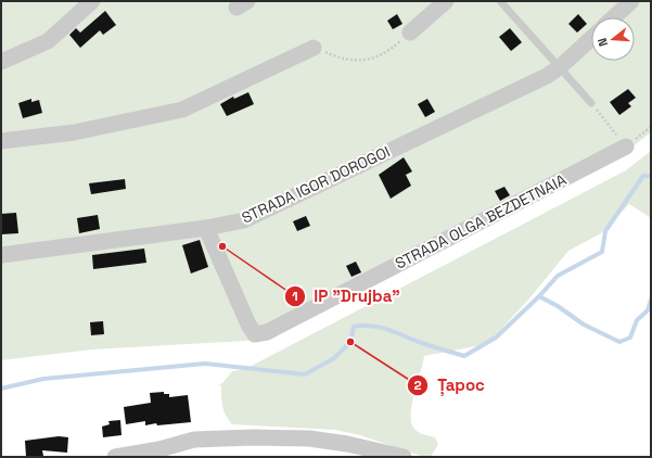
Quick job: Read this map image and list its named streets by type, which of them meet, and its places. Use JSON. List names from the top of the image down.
{
  "streets": {
    "street": ["STRADA IGOR DOROGOI", "STRADA OLGA BEZDETNAIA"]
  },
  "crossings": [
    ["STRADA IGOR DOROGOI", "STRADA OLGA BEZDETNAIA"]
  ],
  "places": ["IP \"Drujba\"", "Țapoc"],
  "north": "left"
}
